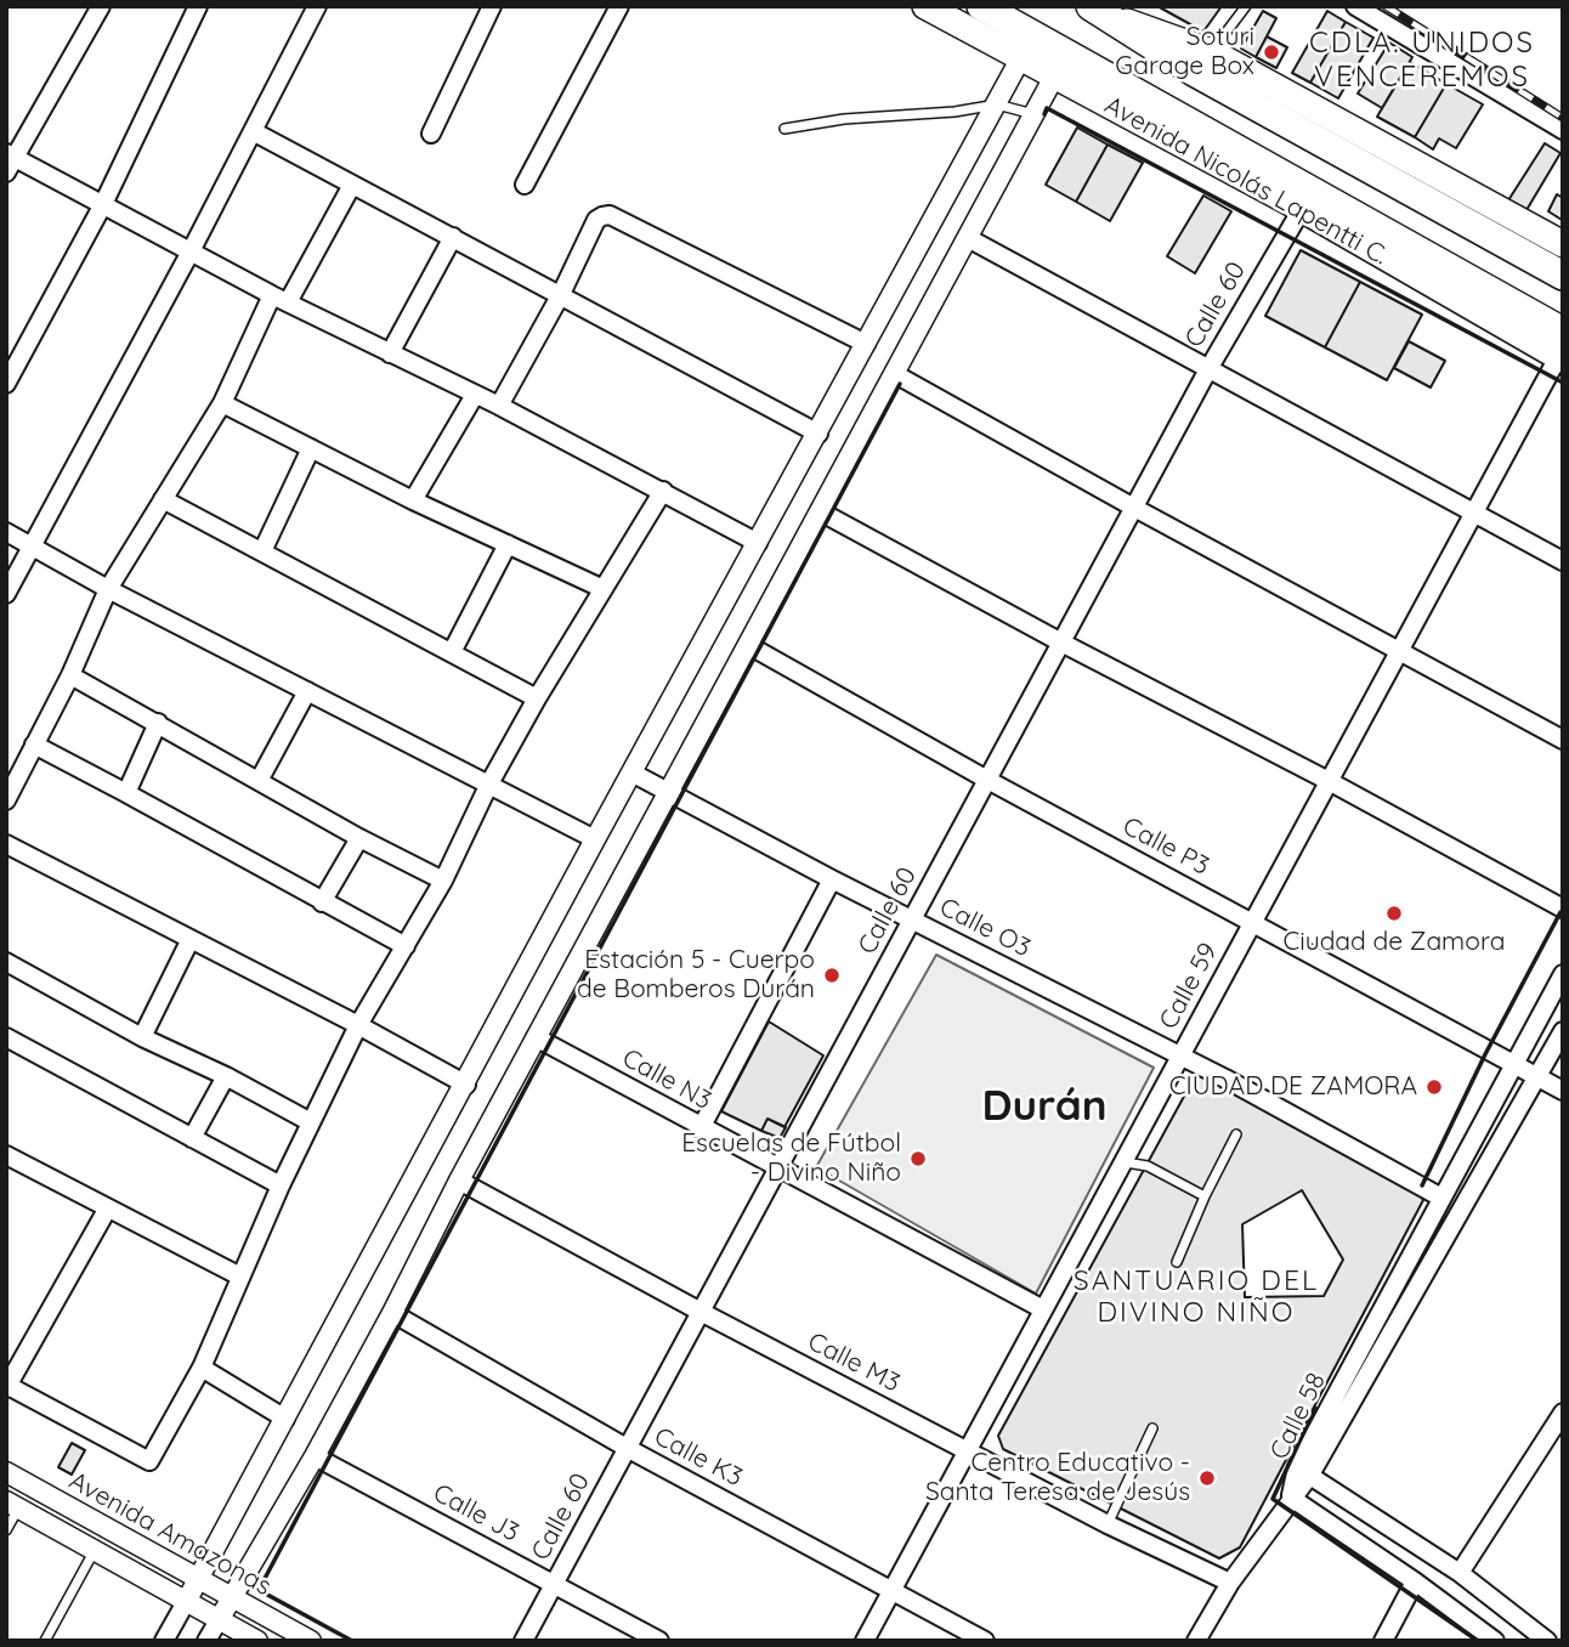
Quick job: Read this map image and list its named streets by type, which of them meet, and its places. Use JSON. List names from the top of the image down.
{
  "streets": {
    "highway": ["Avenida Nicolás Lapentti C."],
    "street": [
      "Calle 60",
      "Calle P3",
      "Calle O3",
      "Calle 59",
      "Calle N3",
      "Calle M3",
      "Calle 58",
      "Calle K3",
      "Calle J3",
      "Avenida Amazonas"
    ]
  },
  "crossings": [
    ["Avenida Nicolás Lapentti C.", "Calle 60"],
    ["Avenida Nicolás Lapentti C.", "Calle 59"],
    ["Calle 60", "Calle P3"],
    ["Calle 60", "Calle O3"],
    ["Calle 60", "Calle N3"],
    ["Calle 60", "Calle M3"],
    ["Calle 60", "Calle K3"],
    ["Calle 60", "Calle J3"],
    ["Calle P3", "Calle 59"],
    ["Calle P3", "Calle 58"],
    ["Calle O3", "Calle 59"],
    ["Calle O3", "Calle 58"],
    ["Calle 59", "Calle N3"],
    ["Calle 59", "Calle M3"],
    ["Calle 59", "Calle K3"]
  ],
  "districts": ["CDLA. UNIDOS VENCEREMOS", "Durán", "SANTUARIO DEL DIVINO NIÑO"],
  "places": [
    "Soturi Garage Box",
    "Ciudad de Zamora",
    "Estación 5 - Cuerpo de Bomberos Durán",
    "CIUDAD DE ZAMORA",
    "Escuelas de Fútbol - Divino Niño",
    "Centro Educativo - Santa Teresa de Jesús"
  ]
}
